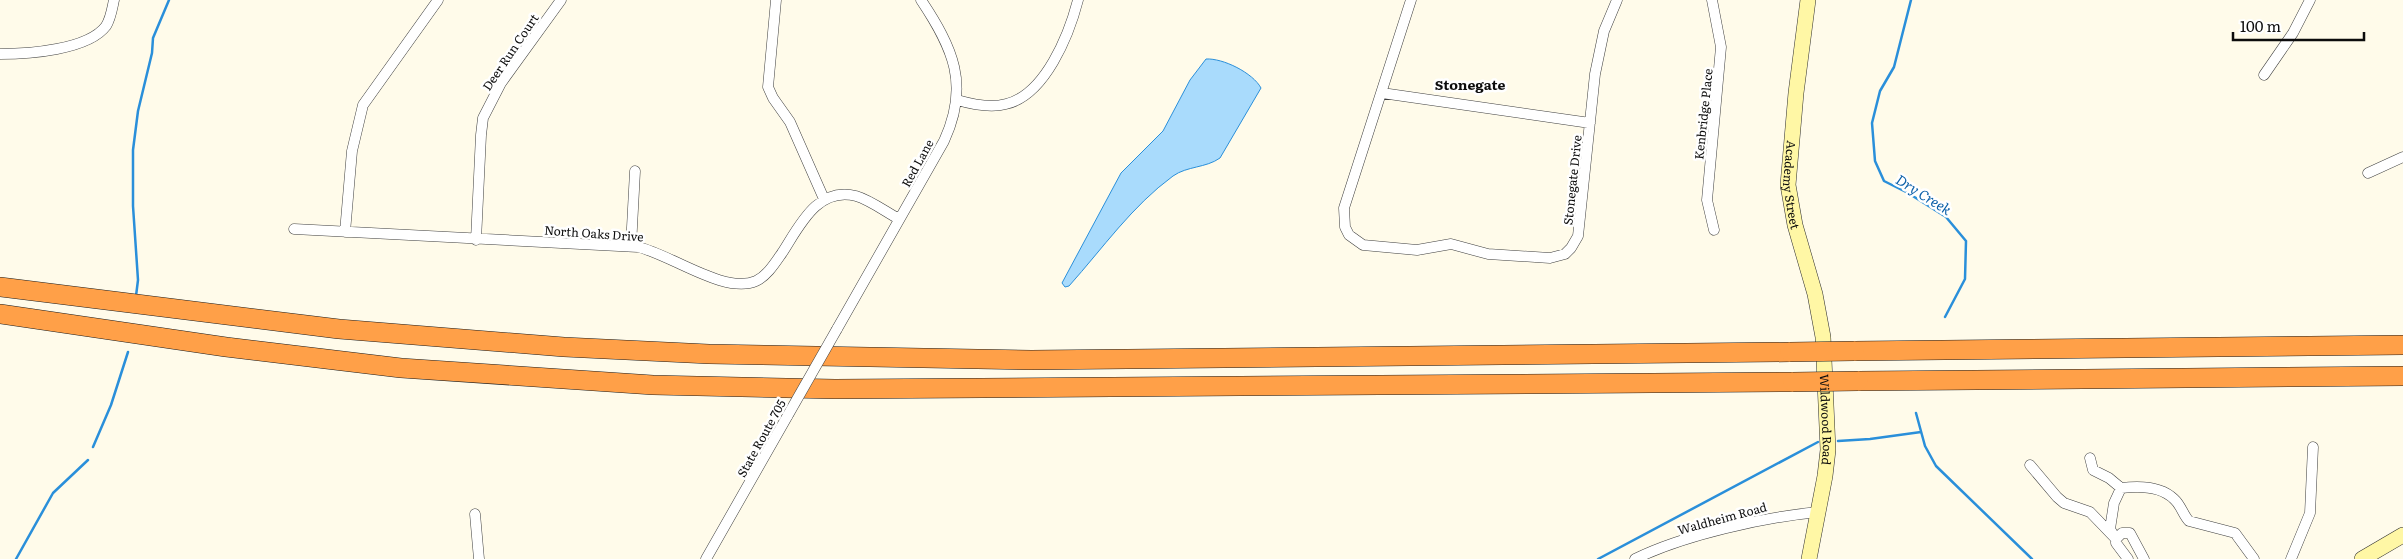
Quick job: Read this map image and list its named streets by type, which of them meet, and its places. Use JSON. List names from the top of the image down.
{
  "streets": {
    "street": [
      "Deer Run Court",
      "Kenbridge Place",
      "Red Lane",
      "Stonegate Drive",
      "Academy Street",
      "North Oaks Drive",
      "Wildwood Road",
      "State Route 705",
      "Waldheim Road"
    ]
  },
  "crossings": [
    ["Deer Run Court", "North Oaks Drive"],
    ["Red Lane", "State Route 705"],
    ["Academy Street", "Wildwood Road"],
    ["Wildwood Road", "Waldheim Road"]
  ],
  "districts": ["Stonegate"],
  "water": ["Dry Creek"],
  "scale_bar": "100 m"
}
